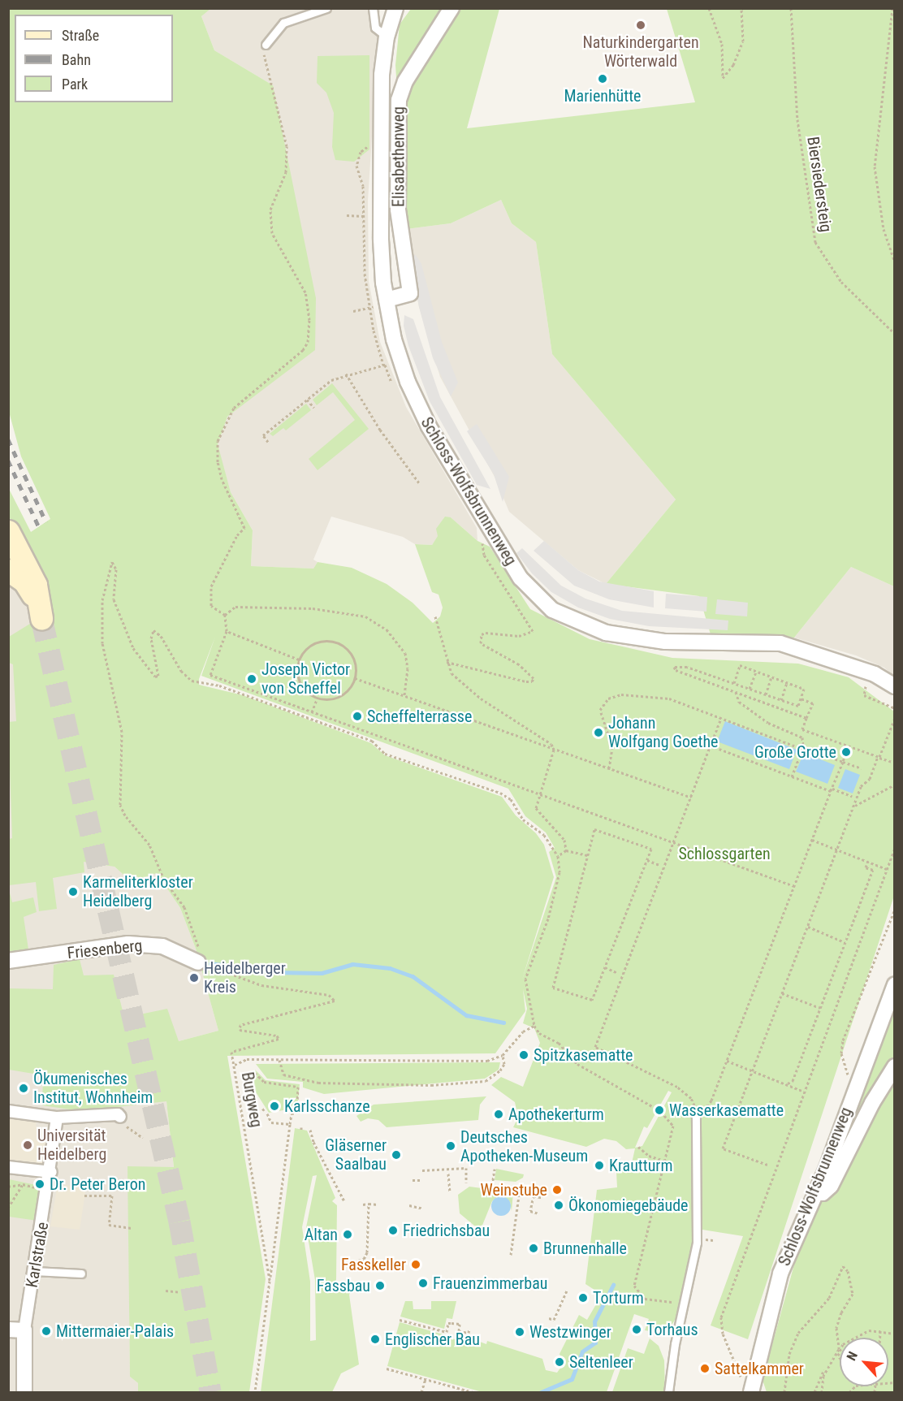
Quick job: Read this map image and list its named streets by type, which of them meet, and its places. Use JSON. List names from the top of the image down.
{
  "streets": {
    "street": [
      "Elisabethenweg",
      "Schloss-Wolfsbrunnenweg",
      "Friesenberg",
      "Karlstraße"
    ],
    "path": ["Biersiedersteig", "Burgweg"]
  },
  "crossings": [
    ["Elisabethenweg", "Schloss-Wolfsbrunnenweg"]
  ],
  "parks": ["Schlossgarten"],
  "places": [
    "Naturkindergarten Wörterwald",
    "Marienhütte",
    "Joseph Victor von Scheffel",
    "Scheffelterrasse",
    "Johann Wolfgang Goethe",
    "Große Grotte",
    "Karmeliterkloster Heidelberg",
    "Heidelberger Kreis",
    "Spitzkasematte",
    "Ökumenisches Institut, Wohnheim",
    "Karlsschanze",
    "Wasserkasematte",
    "Apothekerturm",
    "Universität Heidelberg",
    "Deutsches Apotheken-Museum",
    "Gläserner Saalbau",
    "Krautturm",
    "Dr. Peter Beron",
    "Weinstube",
    "Ökonomiegebäude",
    "Friedrichsbau",
    "Altan",
    "Brunnenhalle",
    "Fasskeller",
    "Frauenzimmerbau",
    "Fassbau",
    "Torturm",
    "Torhaus",
    "Mittermaier-Palais",
    "Westzwinger",
    "Englischer Bau",
    "Seltenleer",
    "Sattelkammer"
  ],
  "legend": ["Straße", "Bahn", "Park"],
  "north": "top left"
}
